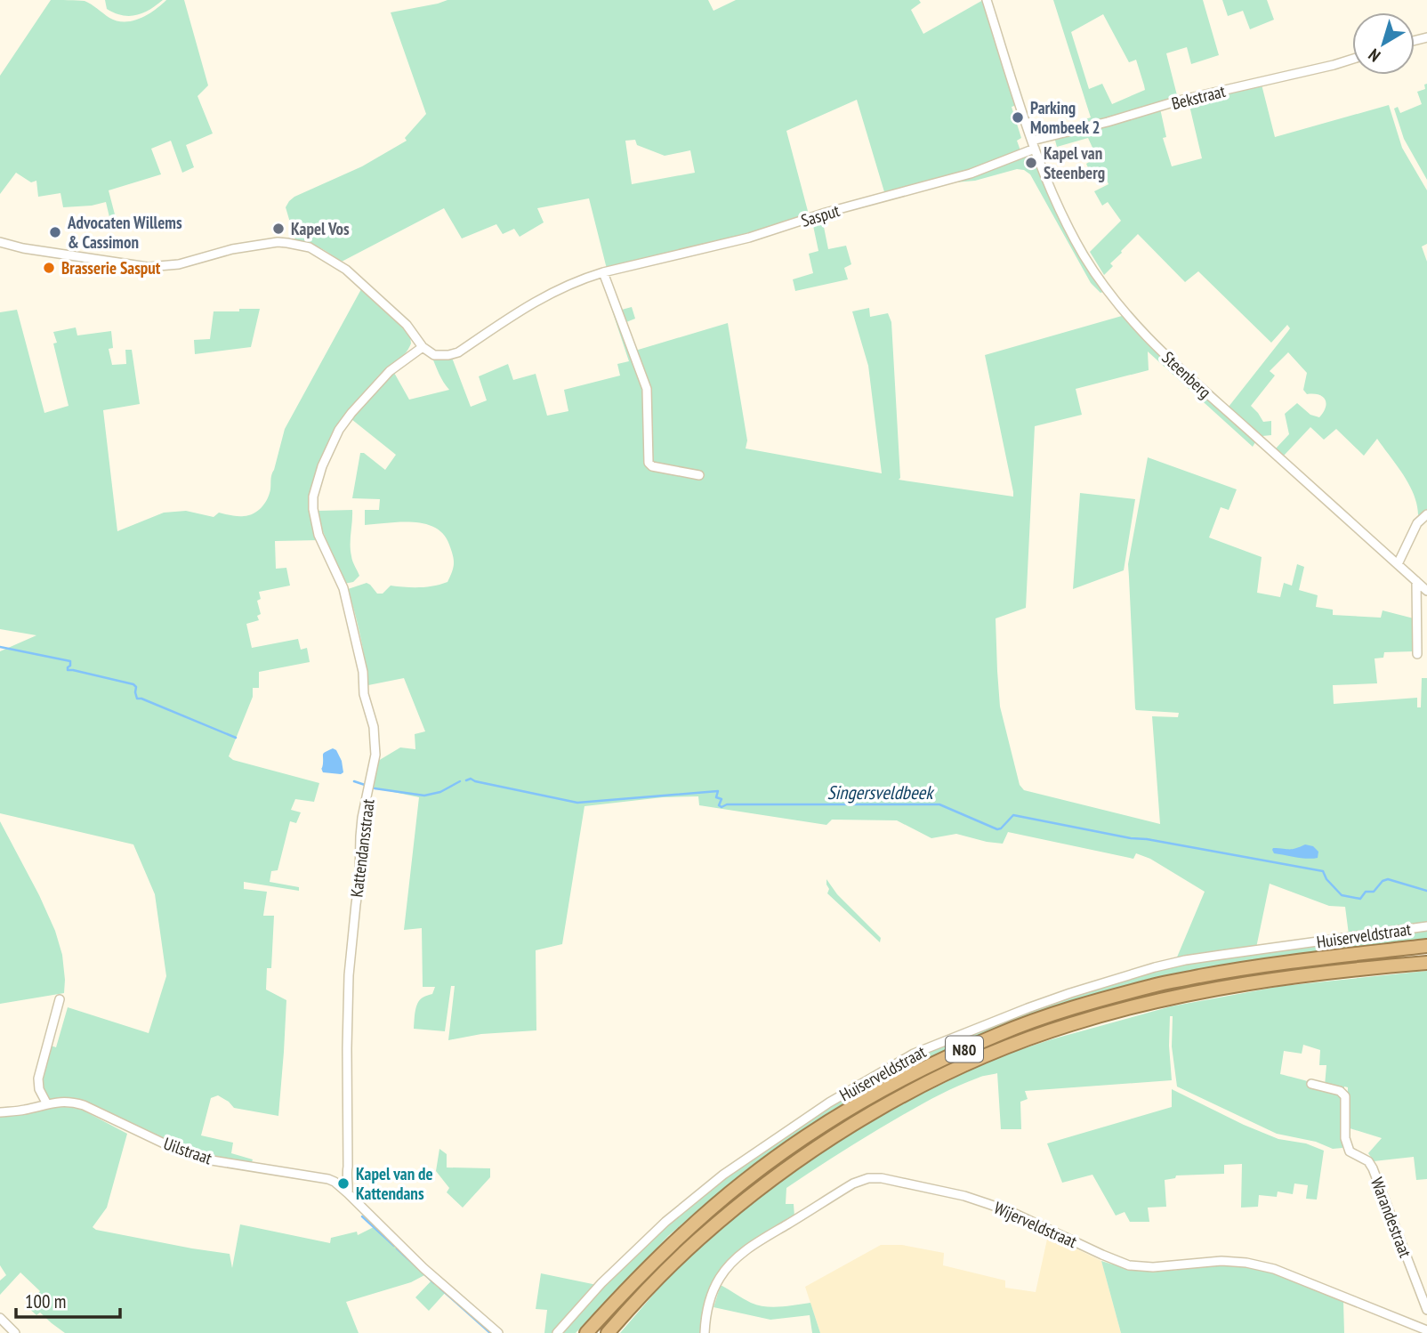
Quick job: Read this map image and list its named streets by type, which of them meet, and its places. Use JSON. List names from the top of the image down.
{
  "streets": {
    "highway": ["N80"],
    "street": [
      "Bekstraat",
      "Sasput",
      "Steenberg",
      "Kattendansstraat",
      "Huiserveldstraat",
      "Uilstraat",
      "Warandestraat",
      "Wijerveldstraat"
    ]
  },
  "crossings": [
    ["Bekstraat", "Sasput"],
    ["Bekstraat", "Steenberg"],
    ["Sasput", "Steenberg"],
    ["Sasput", "Kattendansstraat"],
    ["Kattendansstraat", "Uilstraat"]
  ],
  "water": ["Singersveldbeek"],
  "places": [
    "Parking Mombeek 2",
    "Kapel van Steenberg",
    "Kapel Vos",
    "Advocaten Willems & Cassimon",
    "Brasserie Sasput",
    "Kapel van de Kattendans"
  ],
  "scale_bar": "100 m",
  "north": "bottom left"
}
